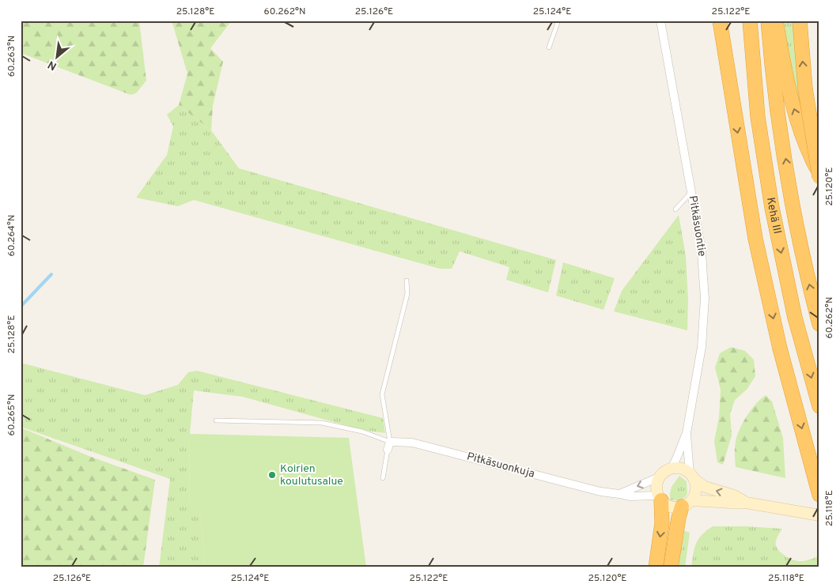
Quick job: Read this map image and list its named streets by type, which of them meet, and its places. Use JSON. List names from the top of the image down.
{
  "streets": {
    "highway": ["Kehä III"],
    "street": ["Pitkäsuontie", "Pitkäsuonkuja"]
  },
  "crossings": [
    ["Pitkäsuontie", "Pitkäsuonkuja"]
  ],
  "places": ["Koirien koulutusalue"],
  "north": "bottom left",
  "coordinates": [
    "25.128°E",
    "60.262°N",
    "25.126°E",
    "25.124°E",
    "25.122°E",
    "60.263°N",
    "25.120°E",
    "60.264°N",
    "60.265°N",
    "25.118°E"
  ]
}
